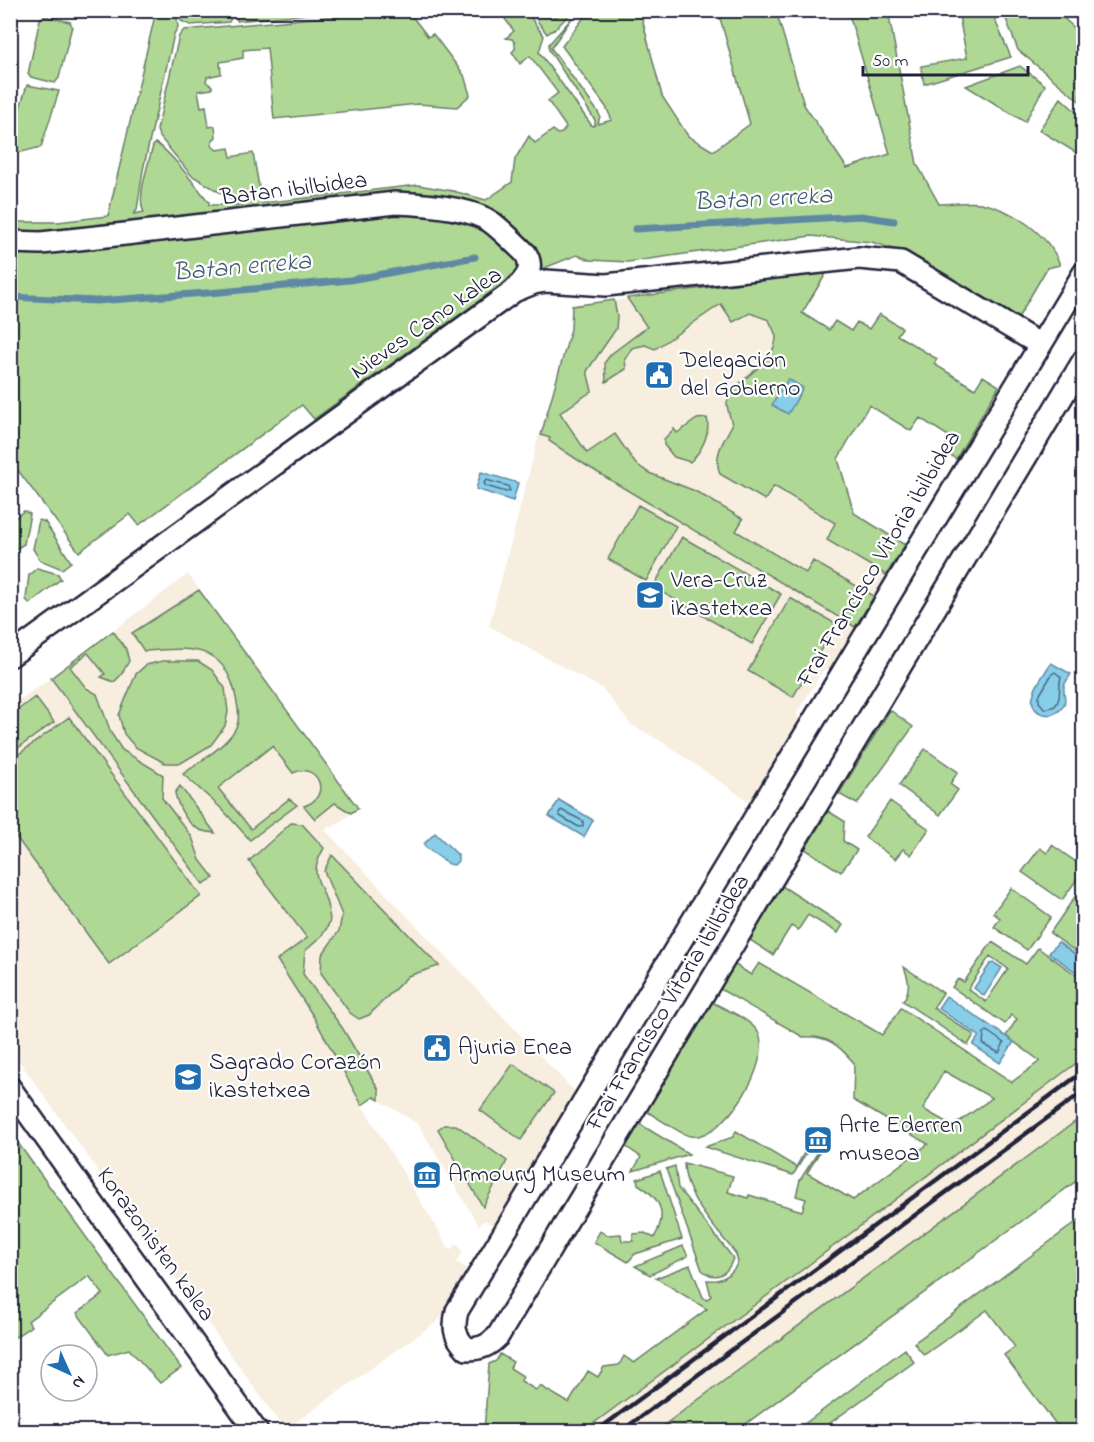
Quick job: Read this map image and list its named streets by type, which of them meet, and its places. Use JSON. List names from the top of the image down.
{
  "streets": {
    "street": [
      "Batan ibilbidea",
      "Nieves Cano kalea",
      "Frai Francisco Vitoria ibilbidea",
      "Korazonisten kalea"
    ]
  },
  "crossings": [
    ["Batan ibilbidea", "Nieves Cano kalea"],
    ["Nieves Cano kalea", "Frai Francisco Vitoria ibilbidea"]
  ],
  "water": ["Batan erreka"],
  "places": {
    "public building": ["Delegación del Gobierno", "Ajuria Enea"],
    "school or university": ["Vera-Cruz ikastetxea", "Sagrado Corazón ikastetxea"],
    "museum": ["Arte Ederren museoa", "Armoury Museum"]
  },
  "scale_bar": "50 m",
  "north": "bottom right"
}
